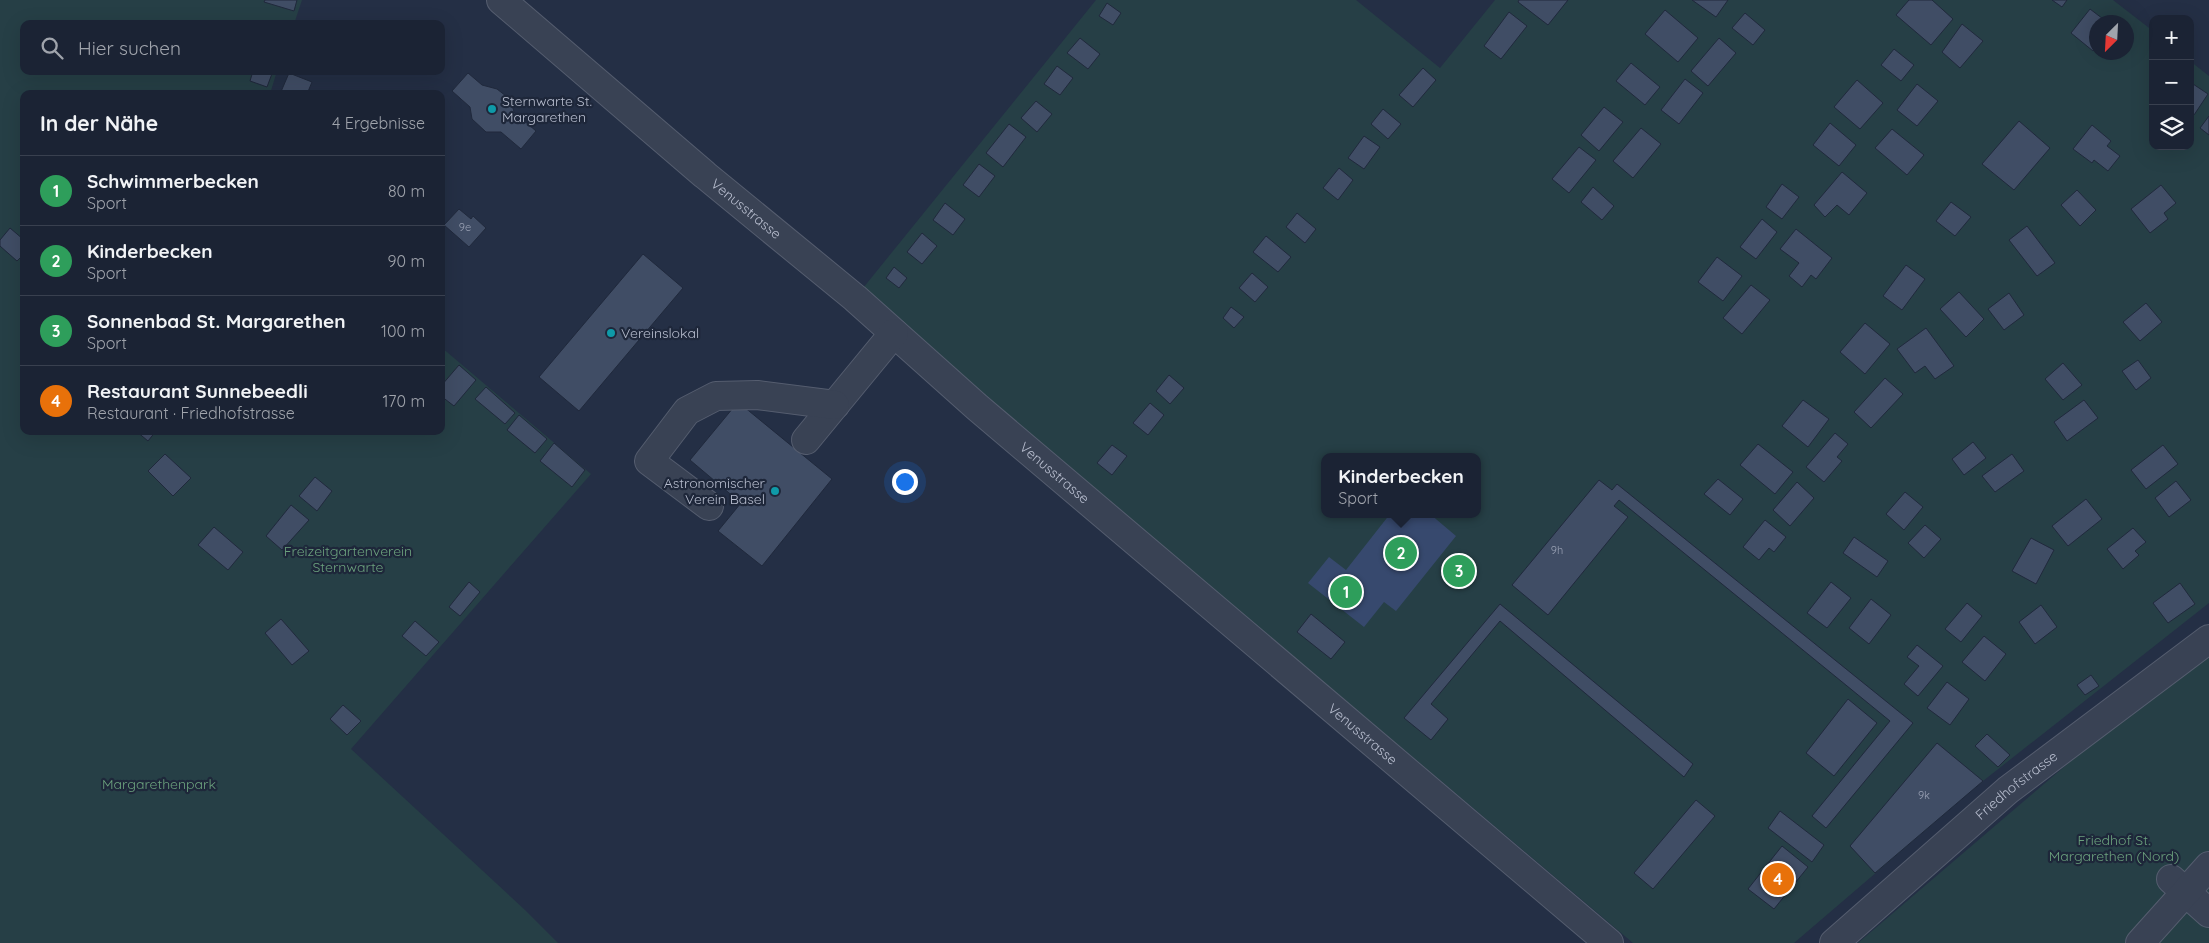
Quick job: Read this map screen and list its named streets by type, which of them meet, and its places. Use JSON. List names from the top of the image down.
{
  "streets": {
    "street": ["Venusstrasse", "Friedhofstrasse"]
  },
  "parks": ["Freizeitgartenverein Sternwarte", "Margarethenpark", "Friedhof St. Margarethen (Nord)"],
  "places": ["Sternwarte St. Margarethen", "Vereinslokal", "Astronomischer Verein Basel"],
  "house_numbers": ["9e", "9h", "9k"],
  "north": "bottom left",
  "page": {
    "map_buttons": ["+", "−"],
    "search": "Hier suchen",
    "heading": ["In der Nähe", "4 Ergebnisse"],
    "list": [
      {
        "mark": "1",
        "name": "Schwimmerbecken",
        "note": "Sport",
        "value": "80 m"
      },
      {
        "mark": "2",
        "name": "Kinderbecken",
        "note": "Sport",
        "value": "90 m"
      },
      {
        "mark": "3",
        "name": "Sonnenbad St. Margarethen",
        "note": "Sport",
        "value": "100 m"
      },
      {
        "mark": "4",
        "name": "Restaurant Sunnebeedli",
        "note": "Restaurant · Friedhofstrasse",
        "value": "170 m"
      }
    ],
    "popup": ["Kinderbecken", "Sport"],
    "pins": [
      "2",
      "3",
      "1",
      "4"
    ]
  }
}
